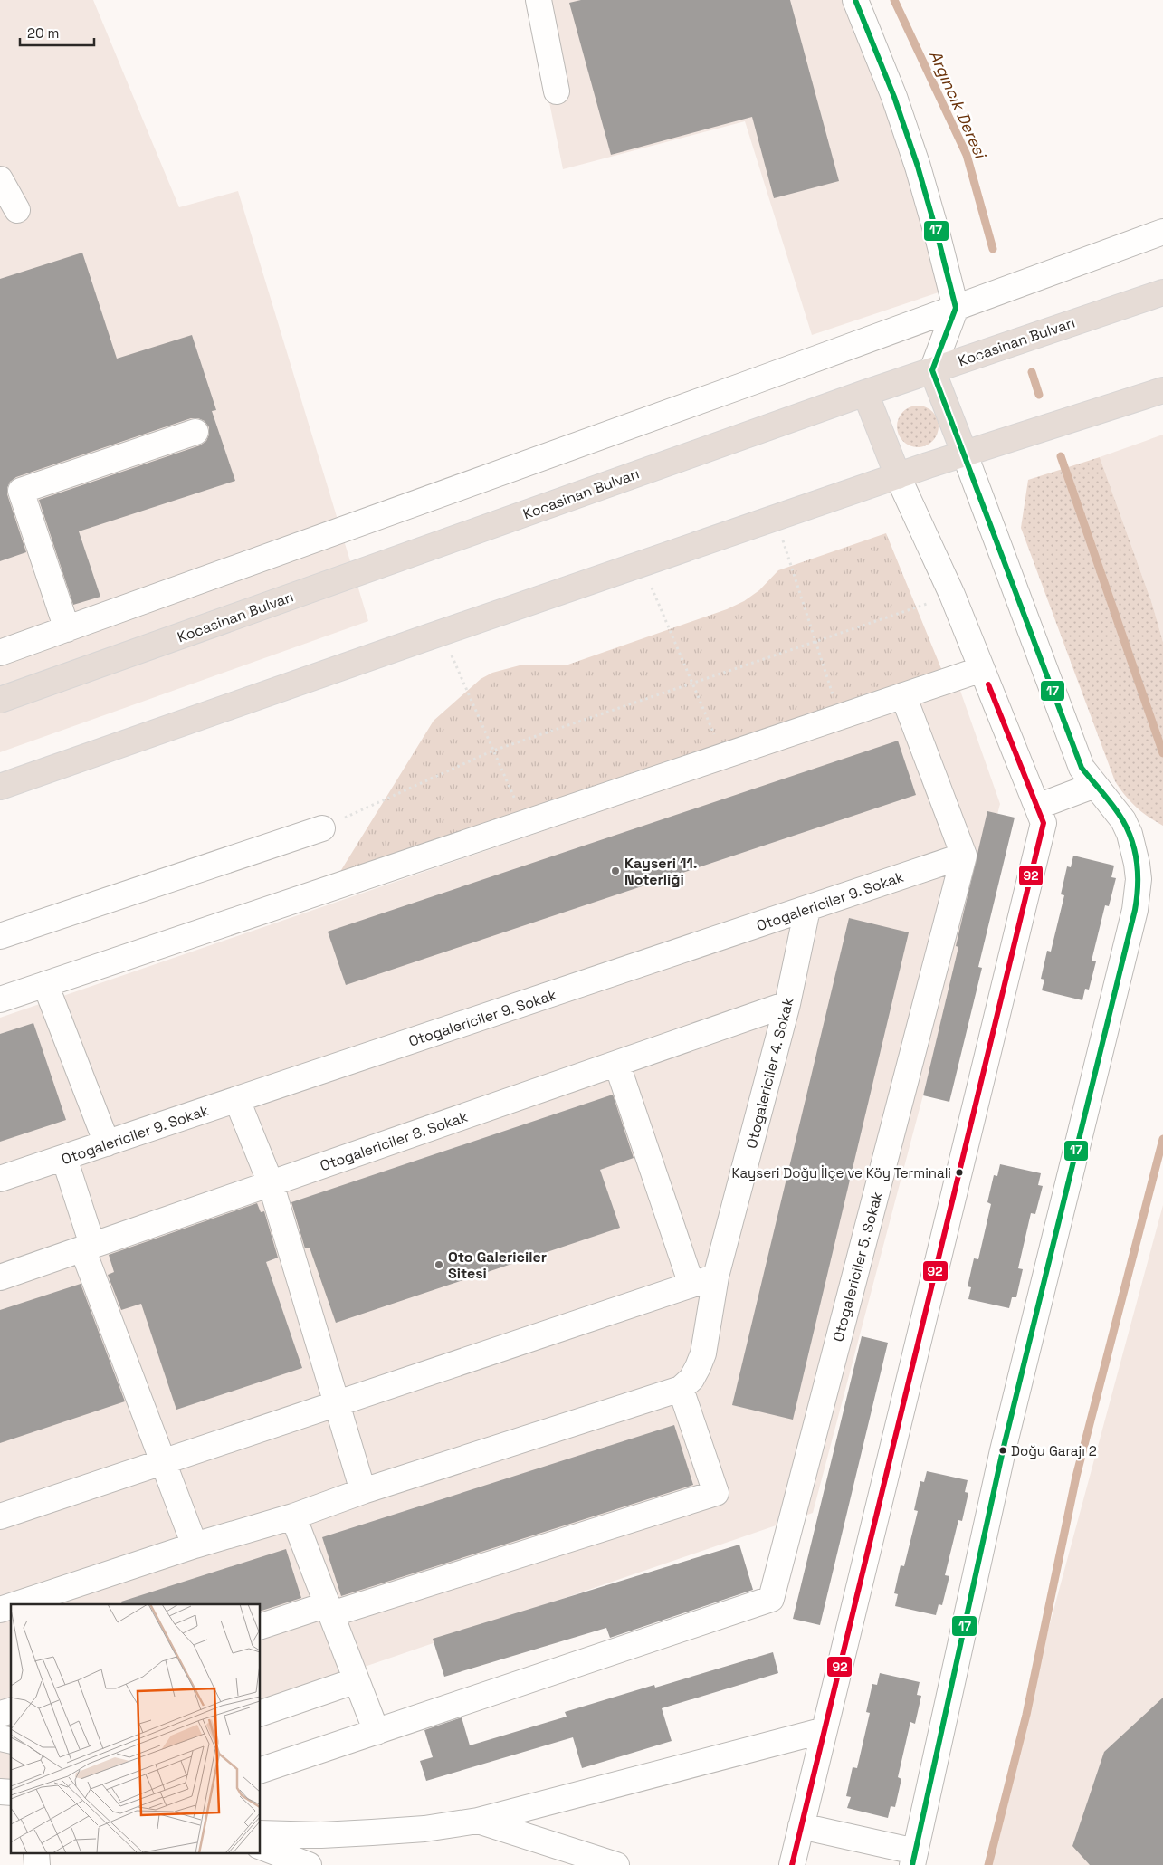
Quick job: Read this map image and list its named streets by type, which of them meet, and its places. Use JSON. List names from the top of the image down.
{
  "streets": {
    "highway": ["Kocasinan Bulvarı"],
    "street": [
      "Otogalericiler 9. Sokak",
      "Otogalericiler 4. Sokak",
      "Otogalericiler 8. Sokak",
      "Otogalericiler 5. Sokak"
    ]
  },
  "crossings": [
    ["Otogalericiler 9. Sokak", "Otogalericiler 4. Sokak"],
    ["Otogalericiler 9. Sokak", "Otogalericiler 5. Sokak"],
    ["Otogalericiler 4. Sokak", "Otogalericiler 8. Sokak"]
  ],
  "water": ["Argıncık Deresi"],
  "places": [
    "Kayseri 11. Noterliği",
    "Kayseri Doğu İlçe ve Köy Terminali",
    "Oto Galericiler Sitesi",
    "Doğu Garajı 2"
  ],
  "lines": ["transit line 17", "transit line 92"],
  "scale_bar": "20 m"
}
